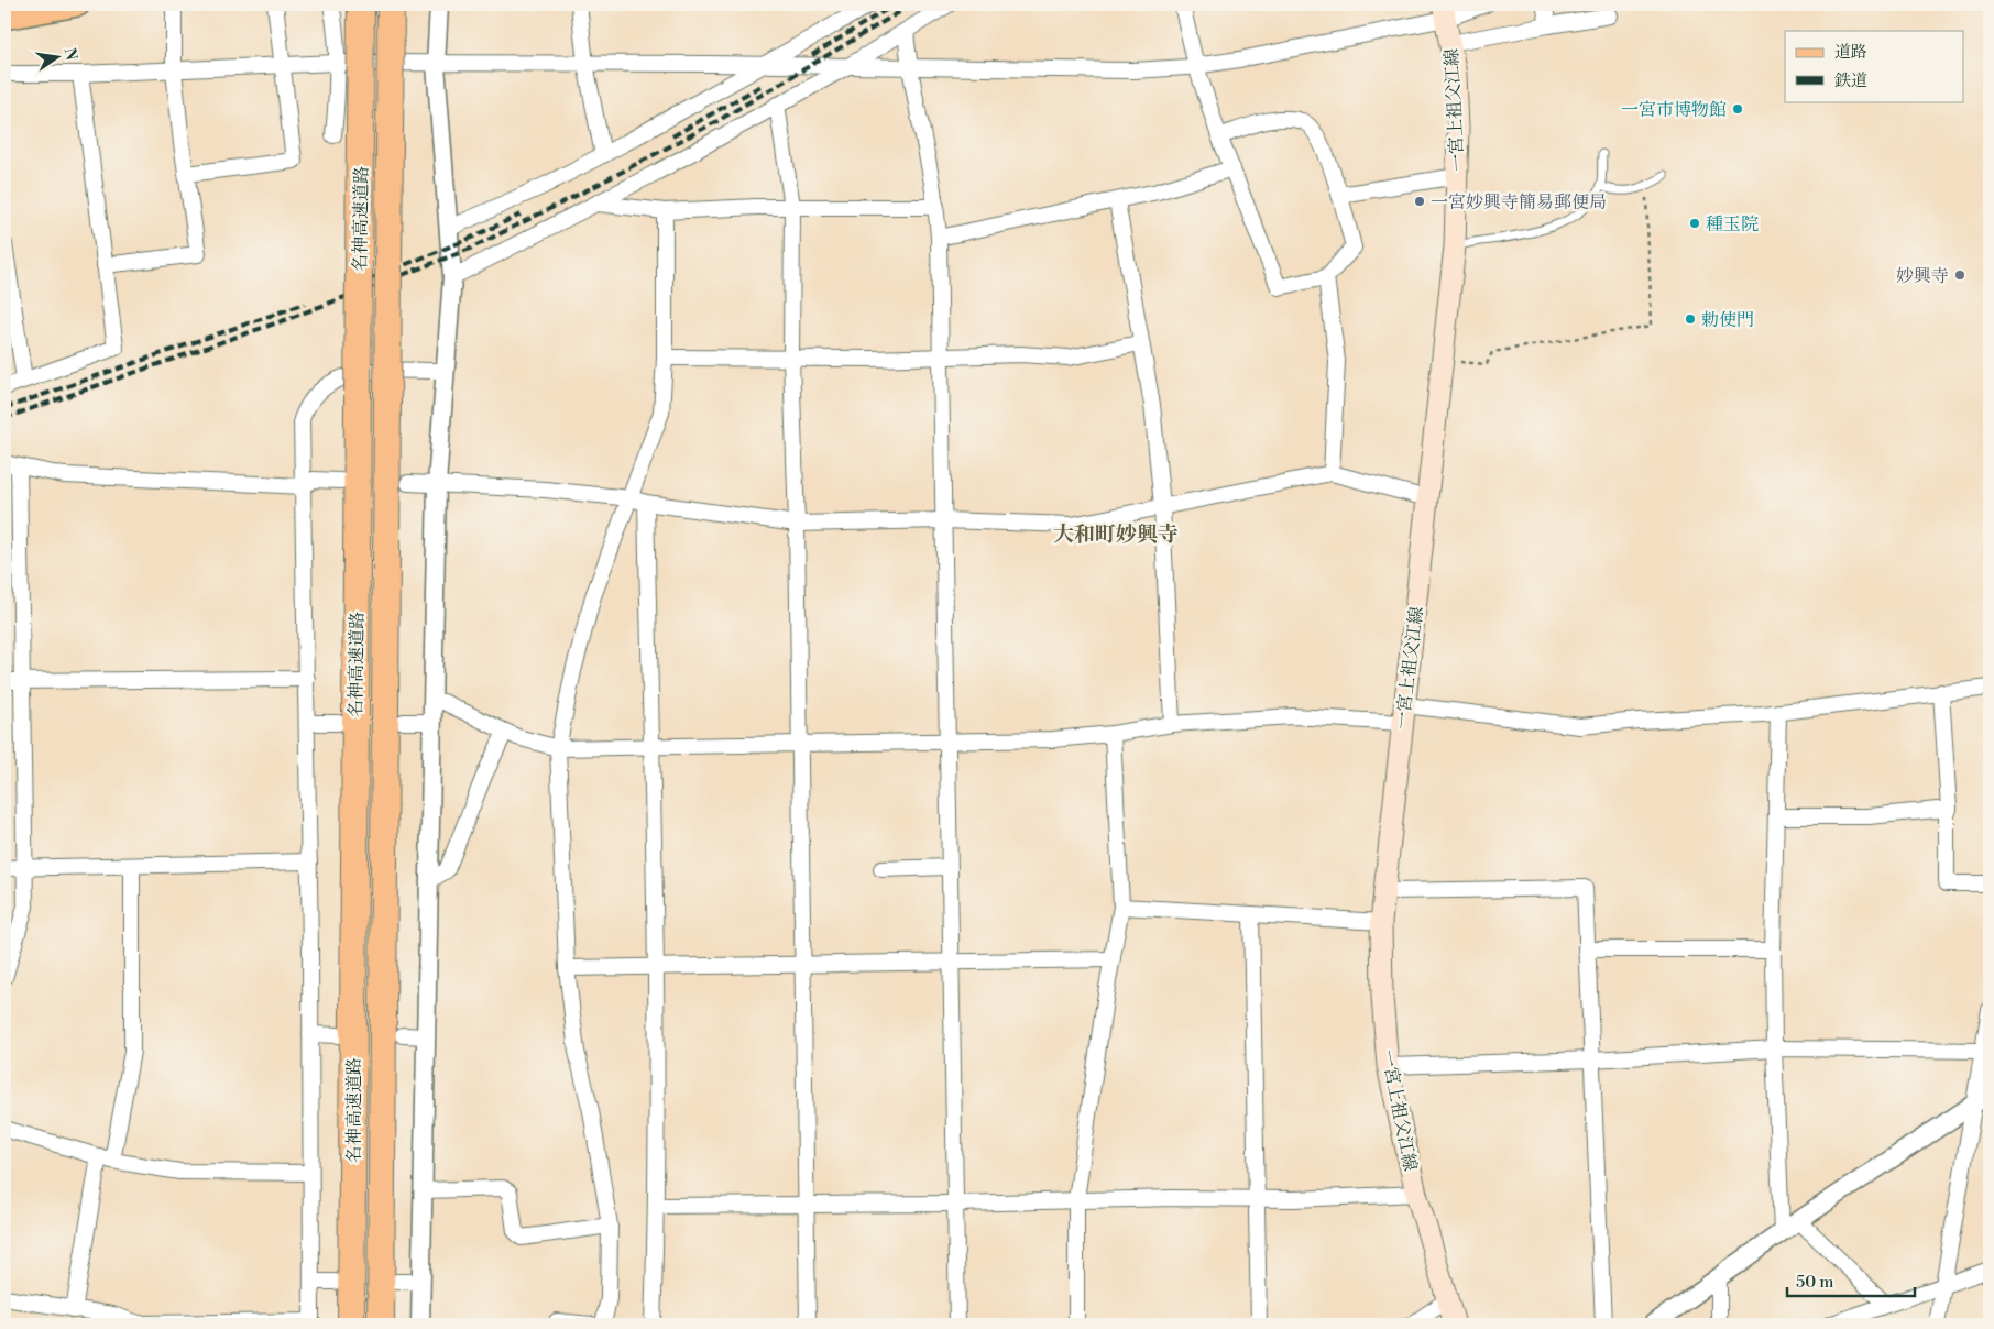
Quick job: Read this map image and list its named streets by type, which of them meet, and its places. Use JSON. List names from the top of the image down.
{
  "streets": {
    "highway": ["名神高速道路"],
    "main road": ["一宮上祖父江線"]
  },
  "districts": ["大和町妙興寺"],
  "places": [
    "一宮市博物館",
    "一宮妙興寺簡易郵便局",
    "種玉院",
    "妙興寺",
    "勅使門"
  ],
  "legend": ["道路", "鉄道"],
  "scale_bar": "50 m",
  "north": "right"
}
